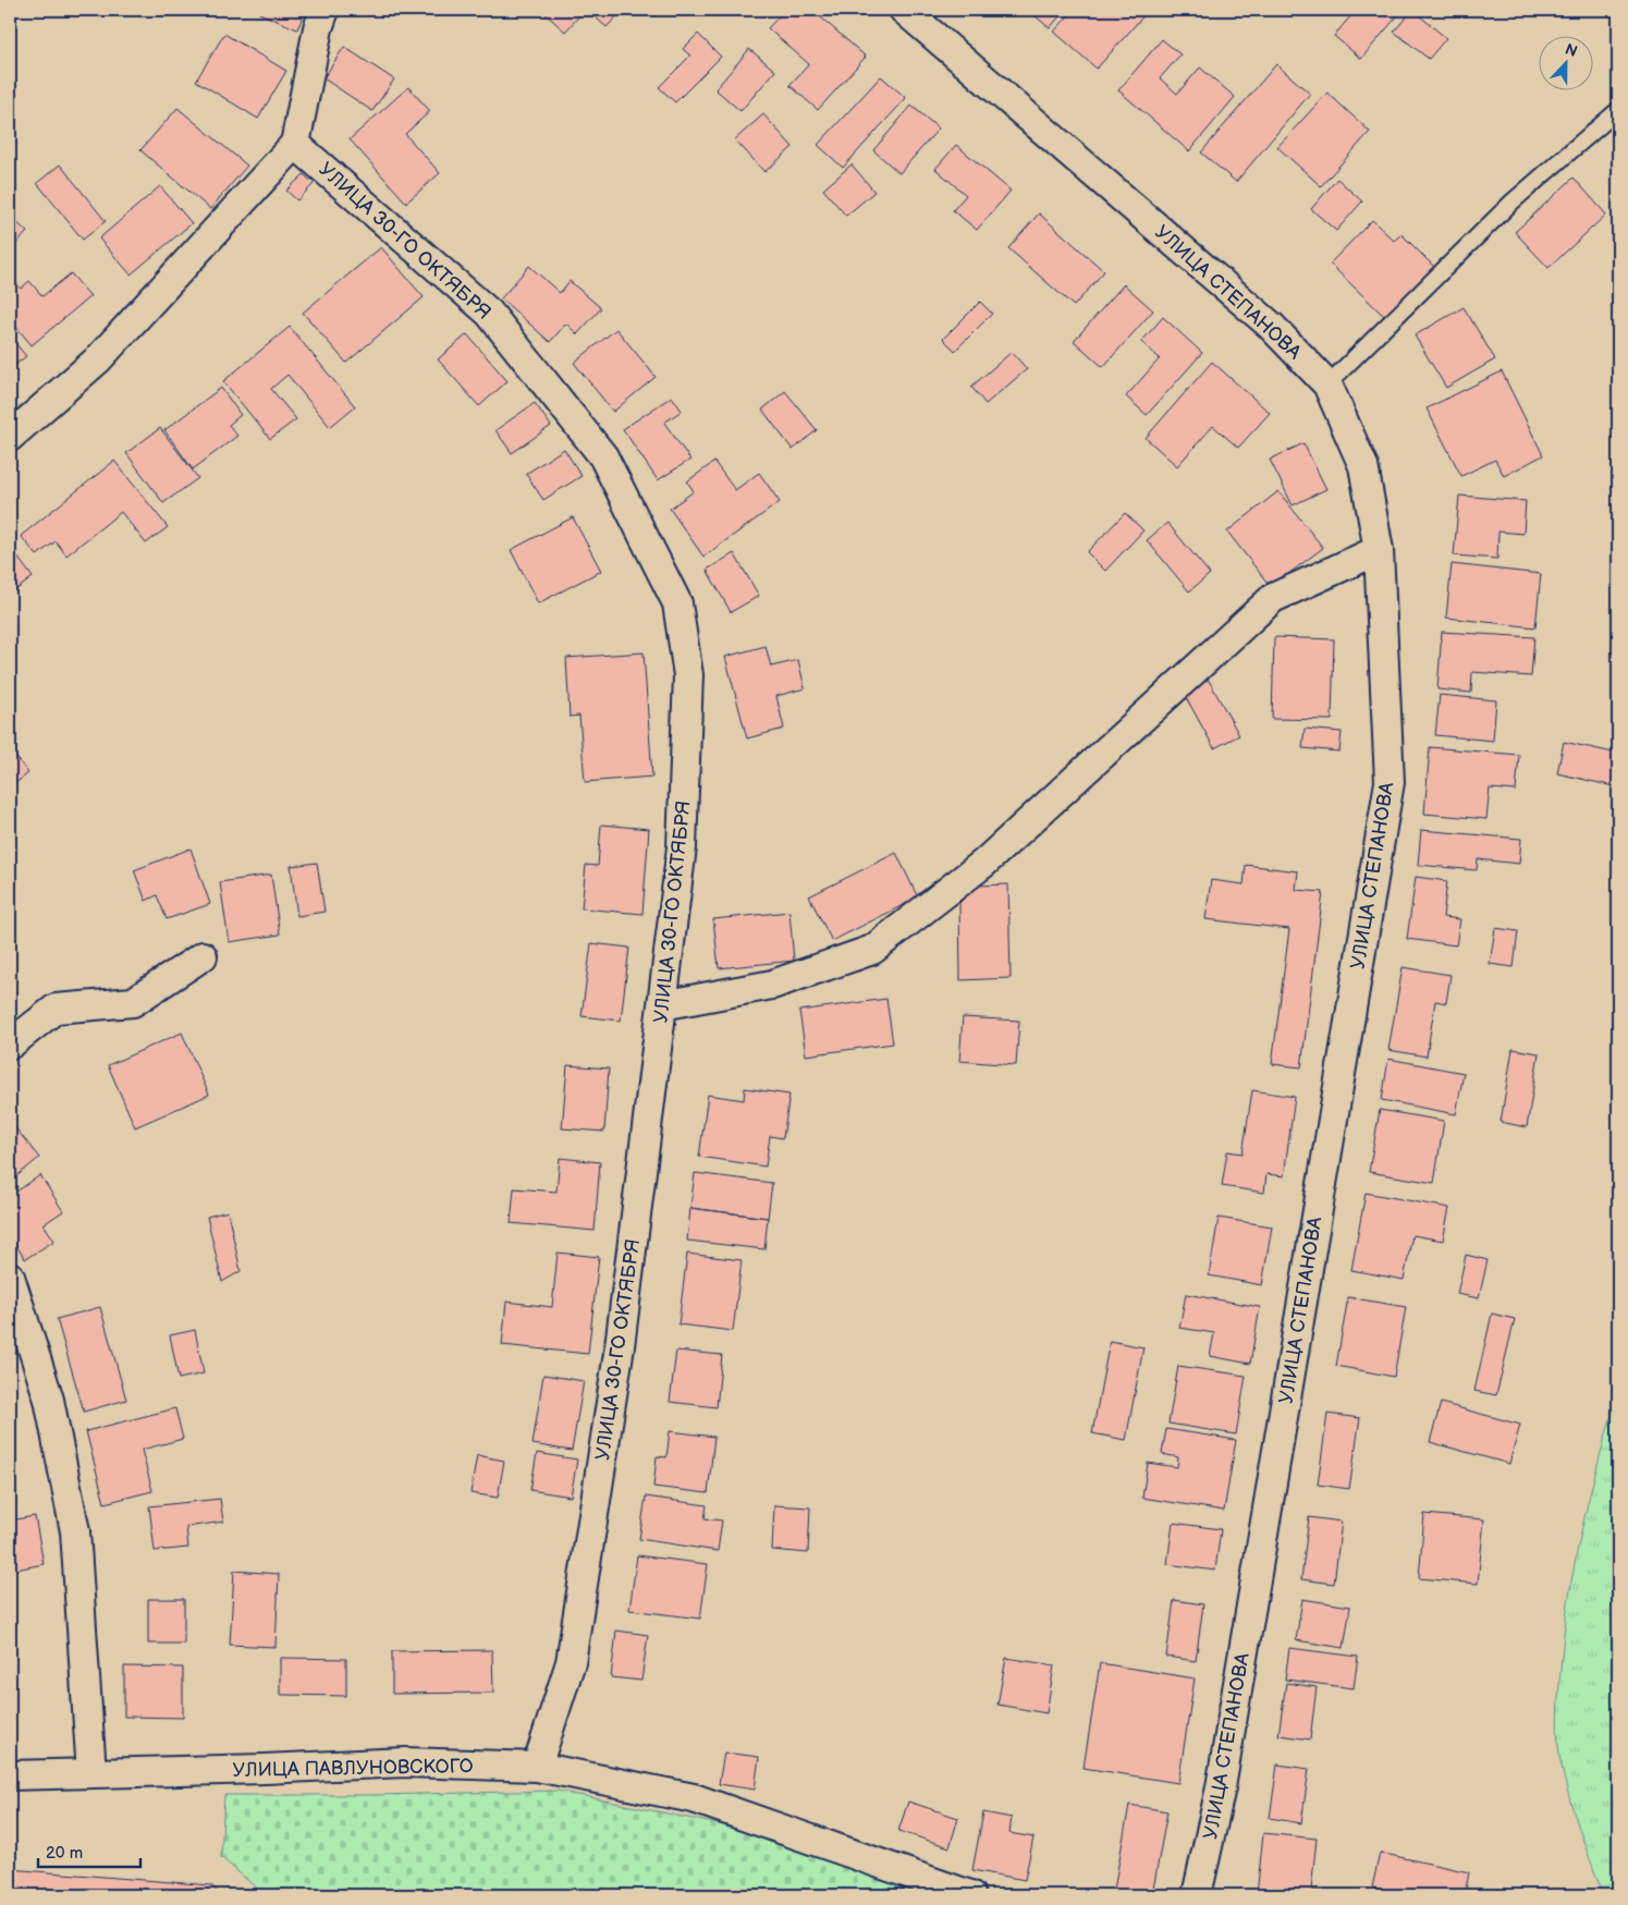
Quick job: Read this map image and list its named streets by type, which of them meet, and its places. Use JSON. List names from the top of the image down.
{
  "streets": {
    "street": ["УЛИЦА 30-ГО ОКТЯБРЯ", "УЛИЦА СТЕПАНОВА", "УЛИЦА ПАВЛУНОВСКОГО"]
  },
  "crossings": [
    ["УЛИЦА 30-ГО ОКТЯБРЯ", "УЛИЦА ПАВЛУНОВСКОГО"]
  ],
  "scale_bar": "20 m",
  "north": "top"
}
